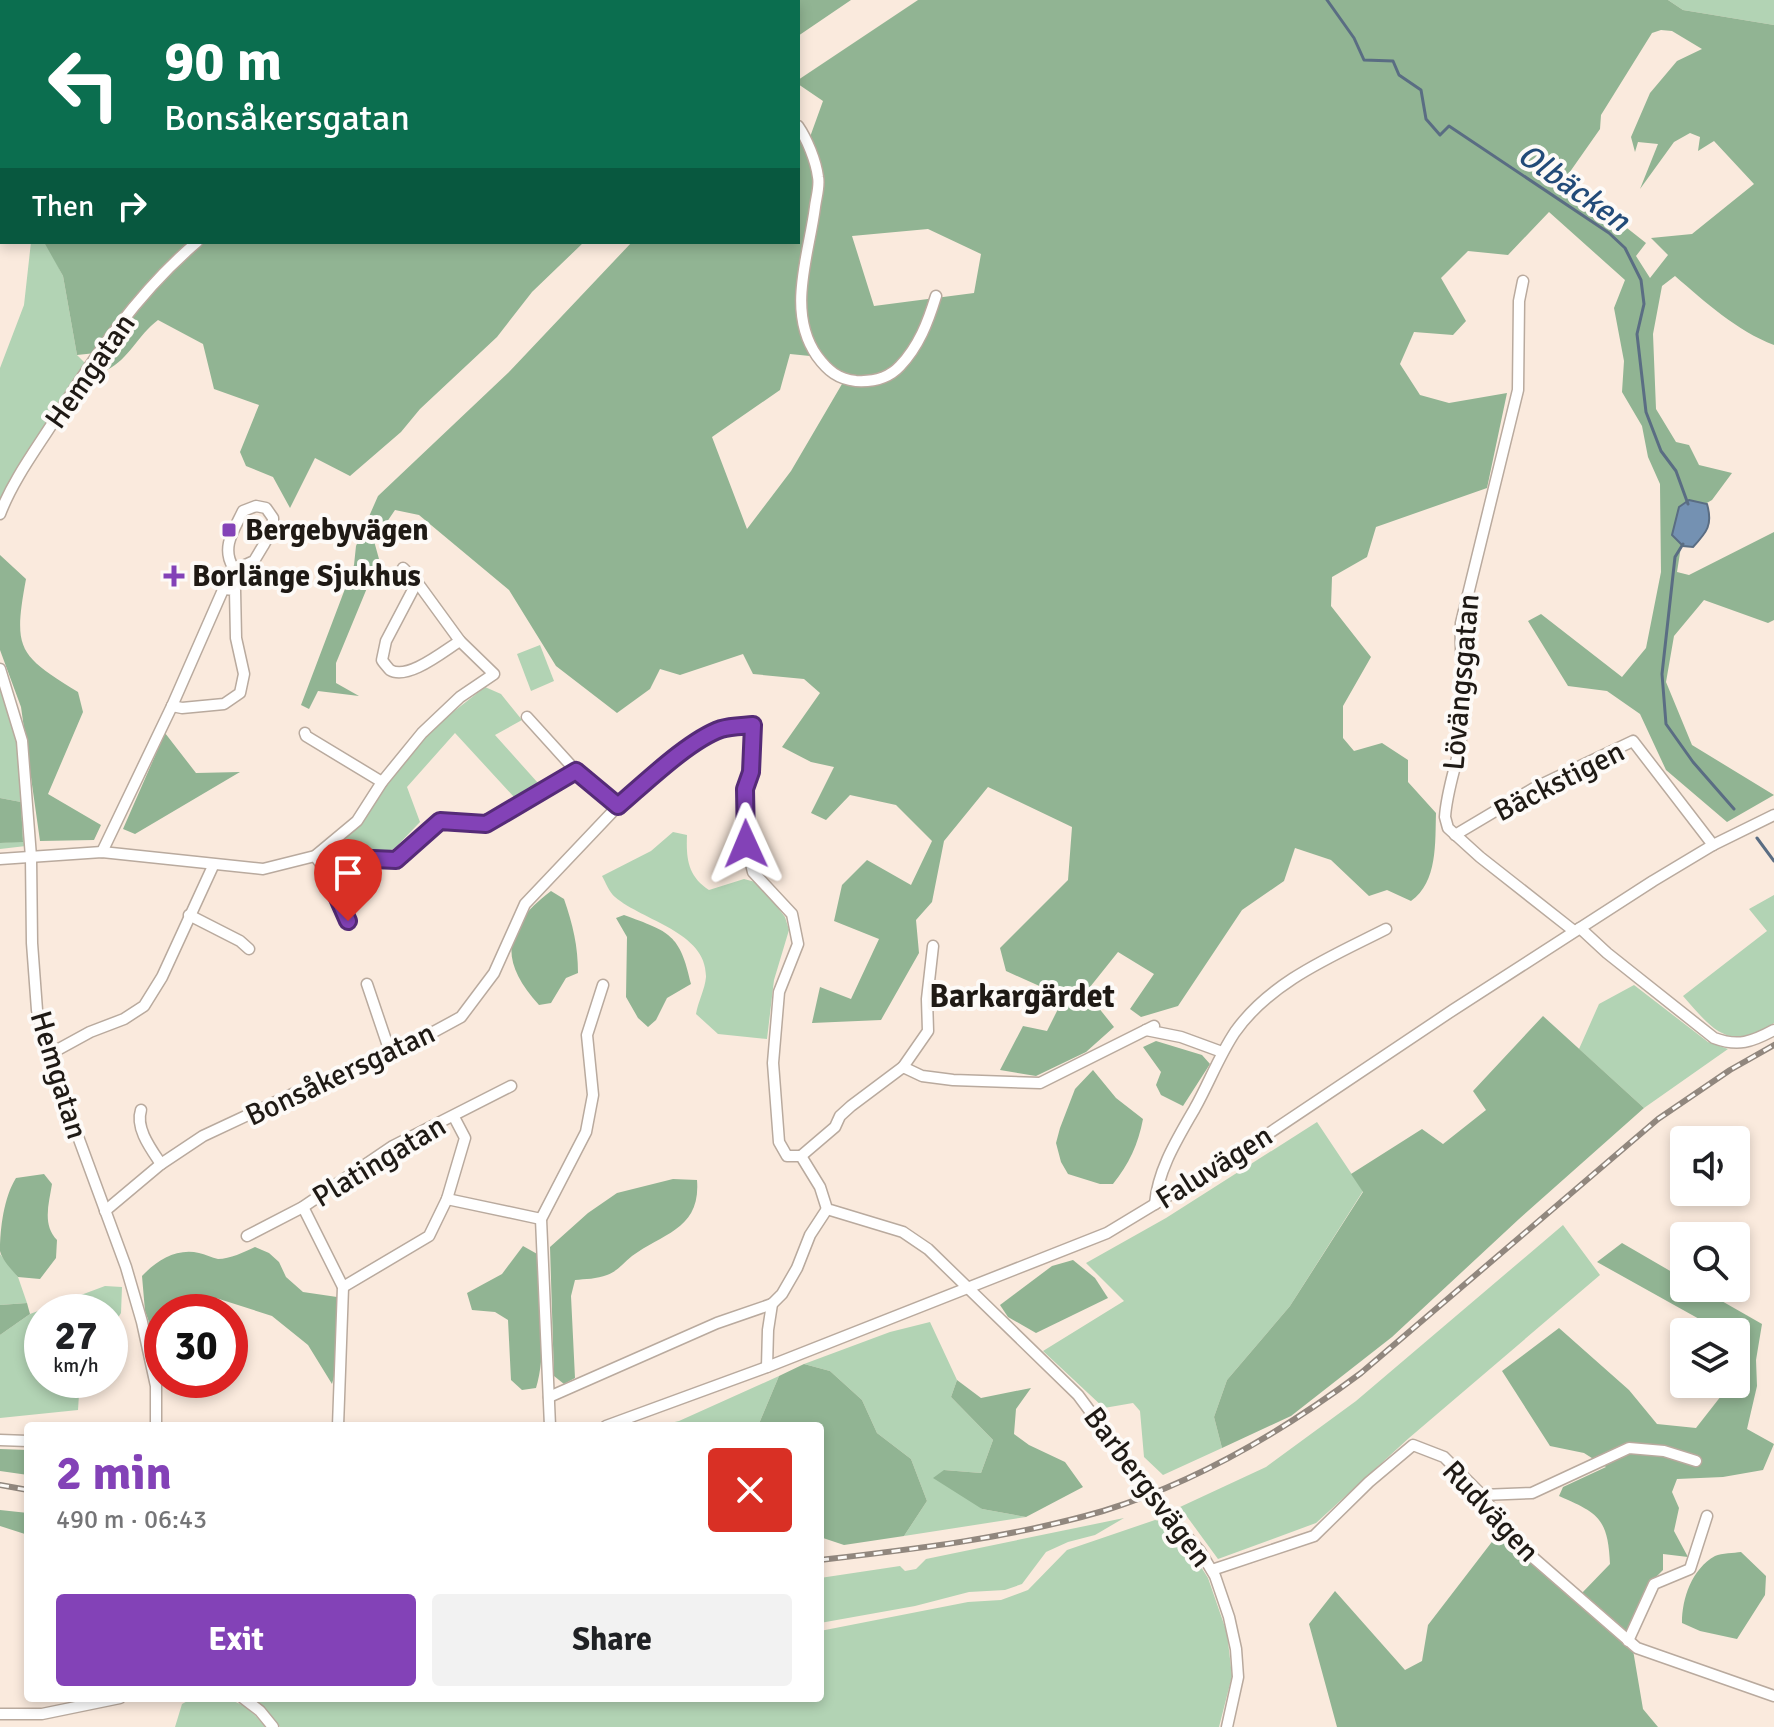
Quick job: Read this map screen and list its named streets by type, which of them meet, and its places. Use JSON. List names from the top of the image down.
{
  "streets": {
    "street": [
      "Hemgatan",
      "Lövängsgatan",
      "Bäckstigen",
      "Bonsåkersgatan",
      "Platingatan",
      "Faluvägen",
      "Barbergsvägen",
      "Rudvägen"
    ]
  },
  "crossings": [
    ["Hemgatan", "Bonsåkersgatan"],
    ["Lövängsgatan", "Bäckstigen"],
    ["Bäckstigen", "Faluvägen"],
    ["Faluvägen", "Barbergsvägen"],
    ["Barbergsvägen", "Rudvägen"]
  ],
  "districts": ["Barkargärdet"],
  "water": ["Olbäcken"],
  "places": {
    "transit": ["Bergebyvägen"],
    "health": ["Borlänge Sjukhus"]
  },
  "page": {
    "turn": ["90 m", "Bonsåkersgatan"],
    "then": "Then",
    "speed": "27 km/h",
    "limit": "30",
    "heading": ["2 min", "490 m · 06:43"],
    "buttons": ["Exit", "Share"]
  }
}
